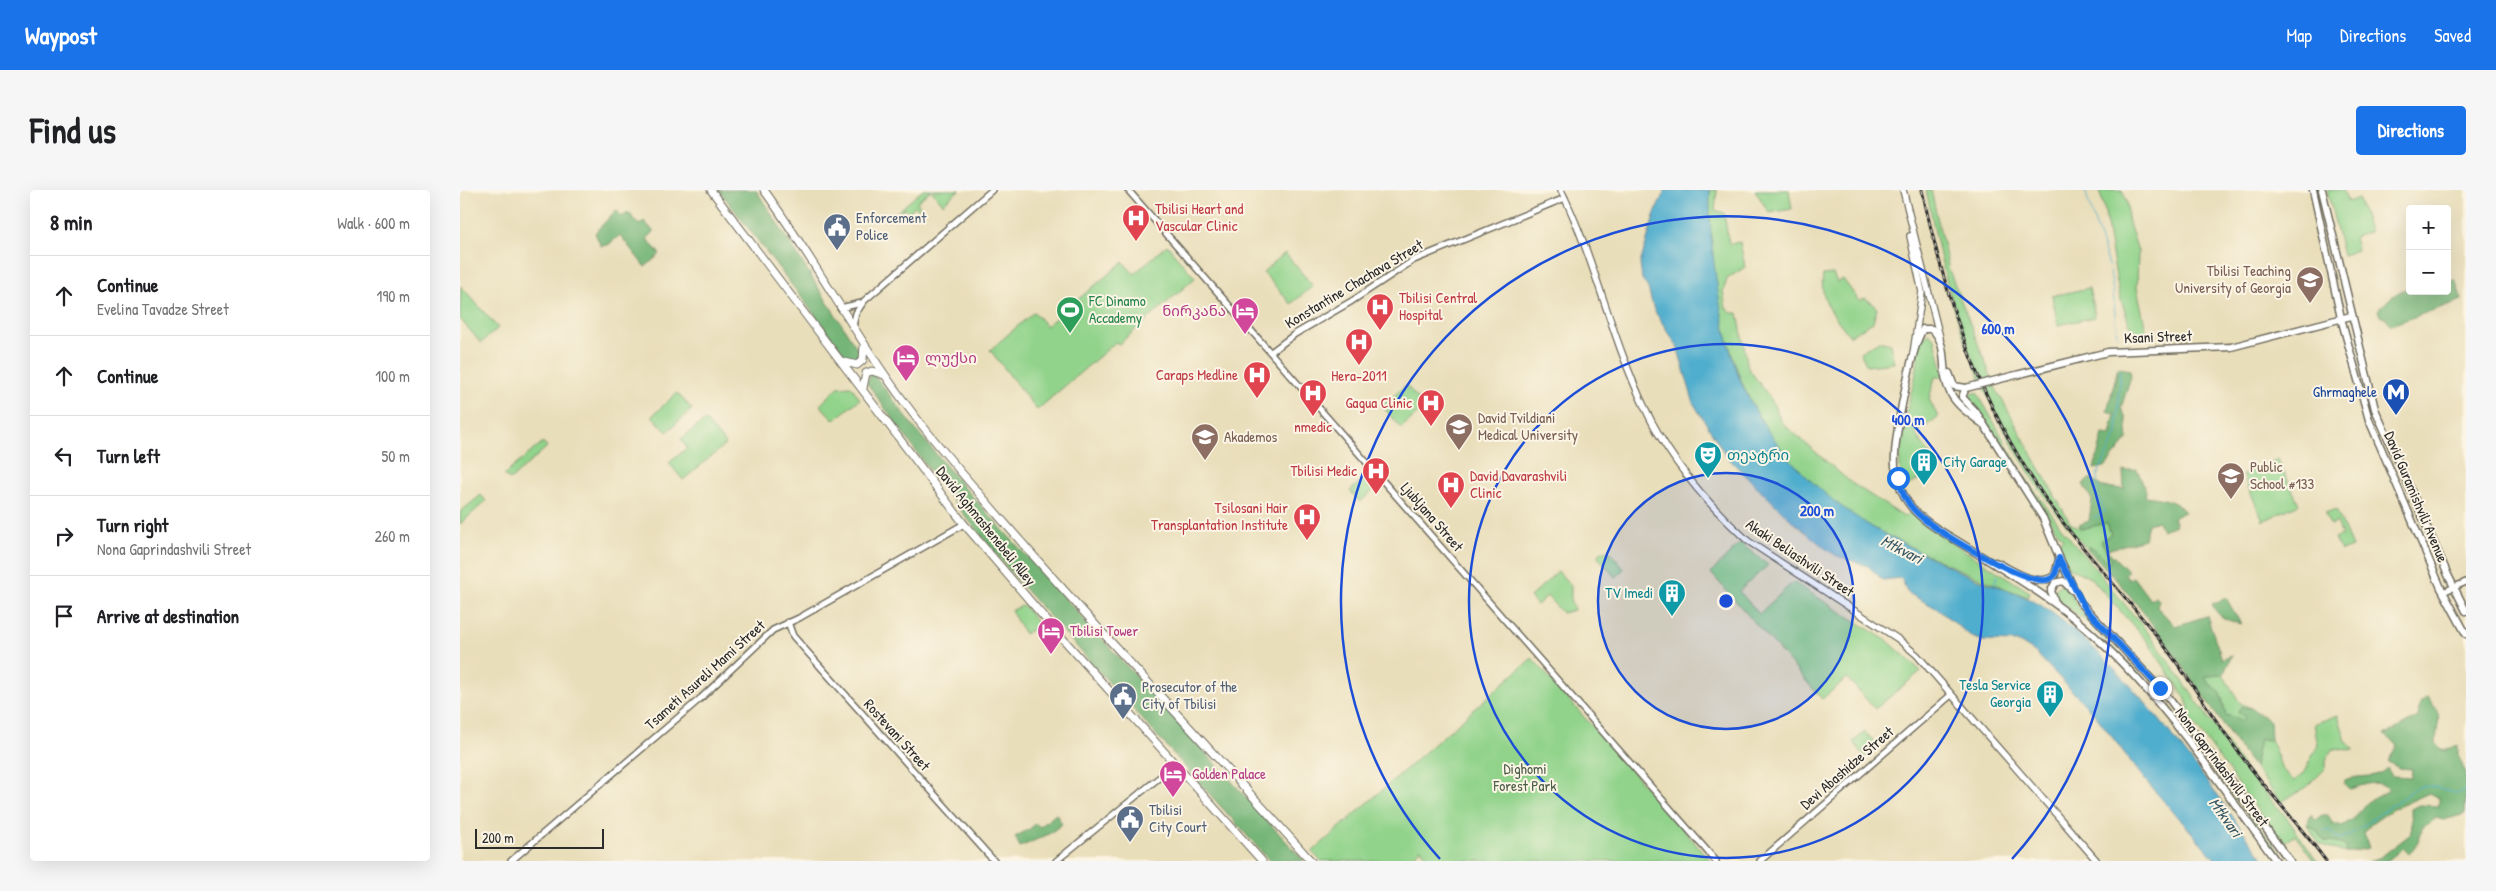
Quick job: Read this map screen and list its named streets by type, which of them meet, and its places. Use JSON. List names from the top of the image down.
{
  "streets": {
    "highway": ["David Aghmashenebeli Alley"],
    "main road": [
      "Ksani Street",
      "David Guramishvili Avenue",
      "Akaki Beliashvili Street",
      "Nona Gaprindashvili Street"
    ],
    "street": [
      "Konstantine Chachava Street",
      "Ljubljana Street",
      "Tsameti Asureli Mami Street",
      "Rostevani Street",
      "Devi Abashidze Street"
    ]
  },
  "crossings": [
    ["Konstantine Chachava Street", "Ljubljana Street"],
    ["Konstantine Chachava Street", "Akaki Beliashvili Street"],
    ["Ksani Street", "David Guramishvili Avenue"],
    ["David Aghmashenebeli Alley", "Tsameti Asureli Mami Street"],
    ["Akaki Beliashvili Street", "Devi Abashidze Street"],
    ["Tsameti Asureli Mami Street", "Rostevani Street"]
  ],
  "water": ["Mtkvari"],
  "parks": ["Dighomi Forest Park"],
  "places": {
    "hospital": [
      "Tbilisi Heart and Vascular Clinic",
      "Tbilisi Central Hospital",
      "Hera-2011",
      "Caraps Medline",
      "nmedic",
      "Gagua Clinic",
      "Tbilisi Medic",
      "David Davarashvili Clinic",
      "Tsilosani Hair Transplantation Institute"
    ],
    "public building": ["Enforcement Police", "Prosecutor of the City of Tbilisi", "Tbilisi City Court"],
    "school or university": [
      "Tbilisi Teaching University of Georgia",
      "David Tvildiani Medical University",
      "Akademos",
      "Public School #133"
    ],
    "sports": ["FC Dinamo Accademy"],
    "hotel": [
      "ნირკანა",
      "ლუქსი",
      "Tbilisi Tower",
      "Golden Palace"
    ],
    "metro station": ["Ghrmaghele"],
    "theatre": ["თეატრი"],
    "building": ["City Garage", "TV Imedi", "Tesla Service Georgia"]
  },
  "scale_bar": "200 m",
  "page": {
    "header": "Waypost",
    "nav": ["Map", "Directions", "Saved"],
    "buttons": "Directions",
    "title": "Find us",
    "heading": ["8 min", "Walk · 600 m"],
    "map_buttons": ["+", "−"],
    "list": [
      ["Continue", "Evelina Tavadze Street", "190 m"],
      ["Continue", "100 m"],
      ["Turn left", "50 m"],
      ["Turn right", "Nona Gaprindashvili Street", "260 m"],
      "Arrive at destination"
    ],
    "scale": "200 m"
  },
  "rings": ["600 m", "400 m", "200 m"]
}
